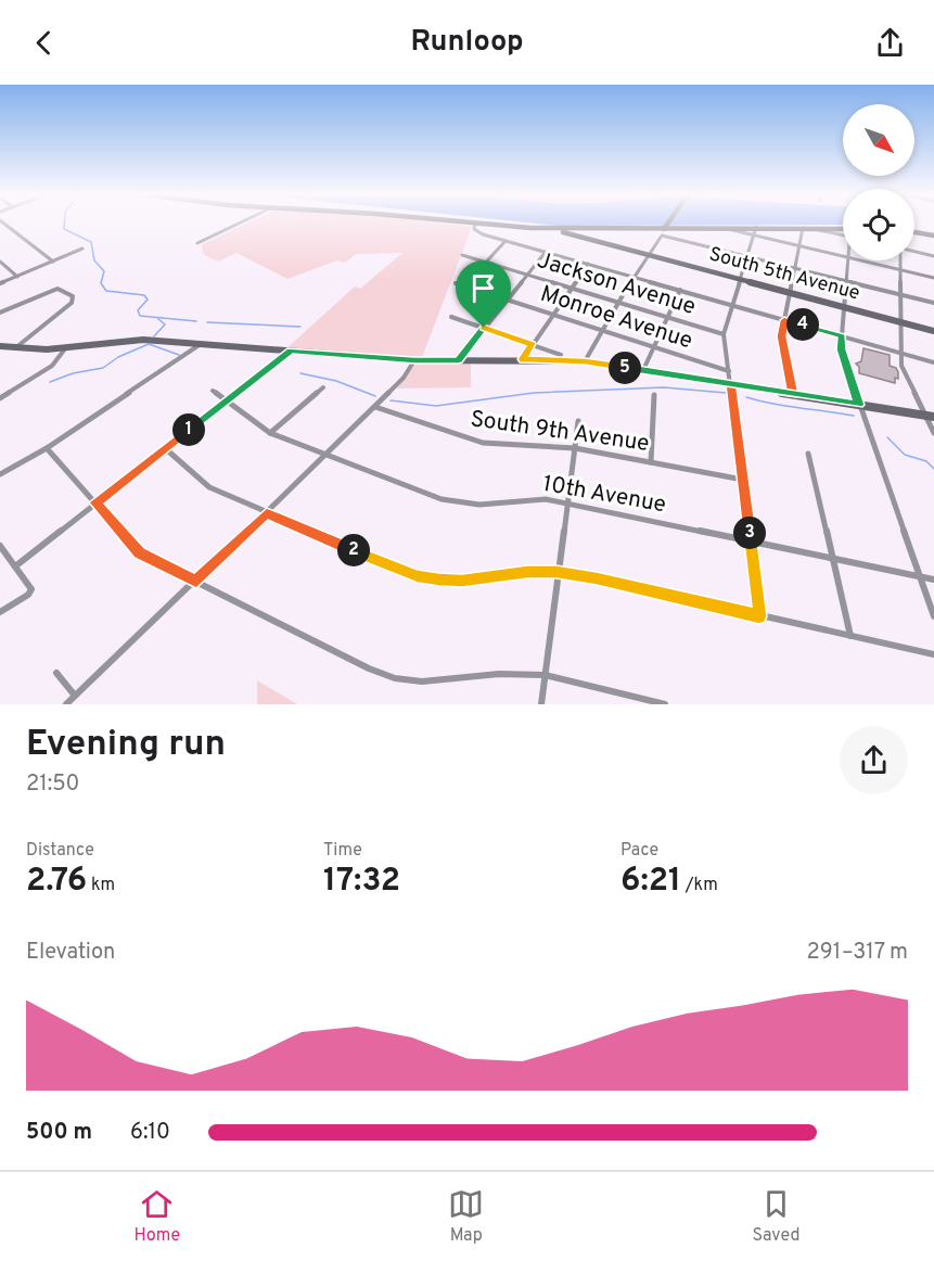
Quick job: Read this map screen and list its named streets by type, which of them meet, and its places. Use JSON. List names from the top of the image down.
{
  "streets": {
    "main road": ["South 5th Avenue"],
    "street": [
      "Jackson Avenue",
      "Monroe Avenue",
      "South 9th Avenue",
      "10th Avenue"
    ]
  },
  "north": "bottom right",
  "page": {
    "header": "Runloop",
    "pins": [
      "4",
      "5",
      "1",
      "3",
      "2"
    ],
    "heading": ["Evening run", "21:50"],
    "stats": [
      ["Distance", "2.76 km"],
      ["Time", "17:32"],
      ["Pace", "6:21 /km"]
    ],
    "chart": ["Elevation", "291–317 m"],
    "list": [
      {
        "name": "500 m",
        "note": "6:10"
      }
    ],
    "tabs": ["Home", "Map", "Saved"]
  }
}
